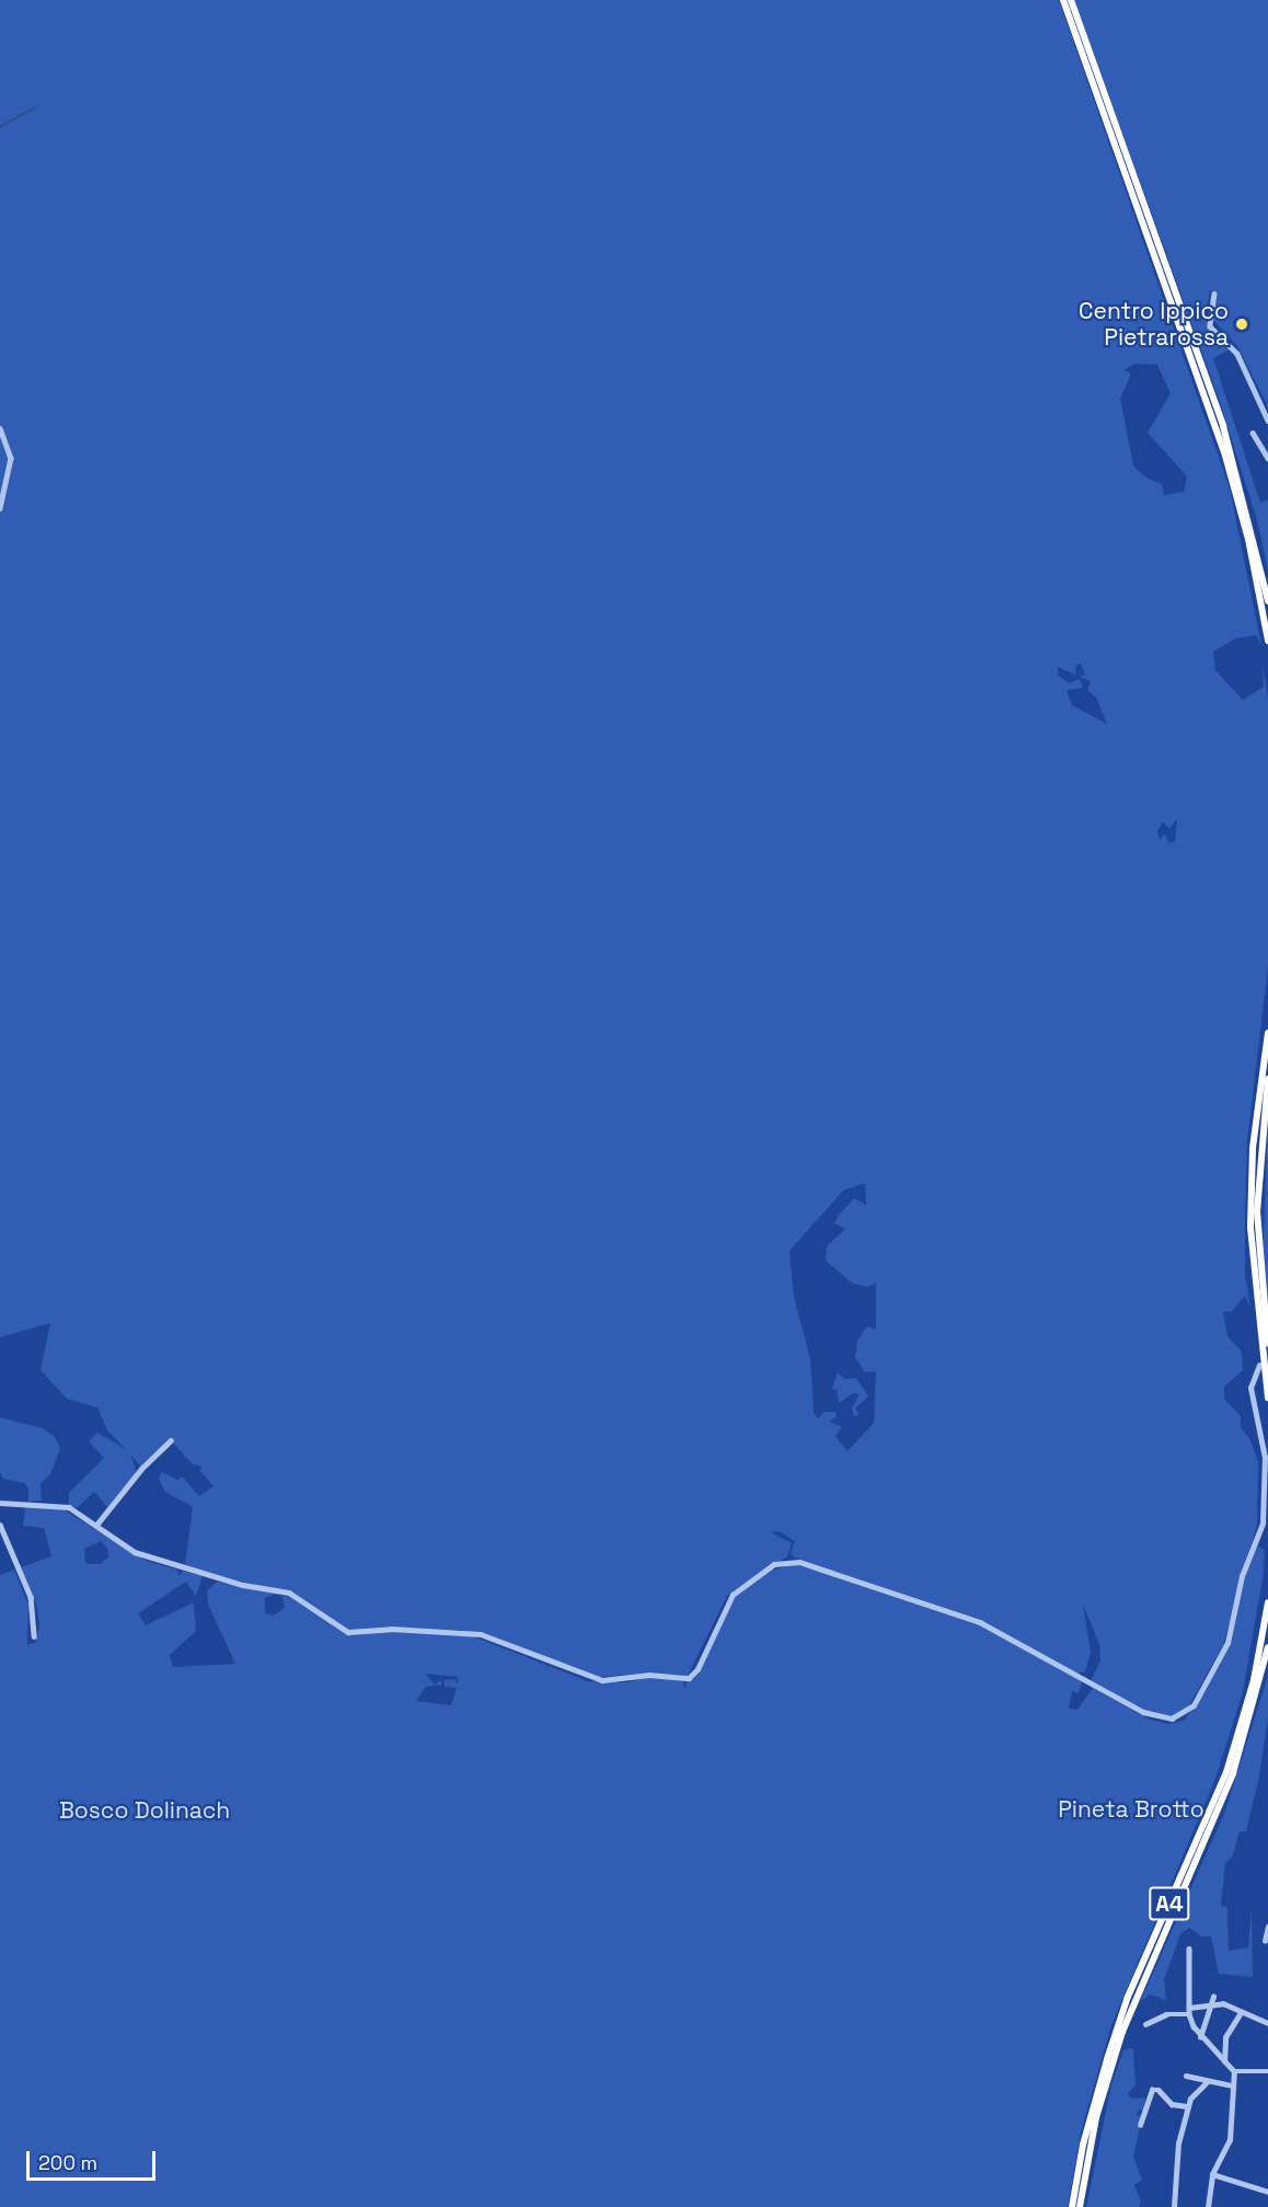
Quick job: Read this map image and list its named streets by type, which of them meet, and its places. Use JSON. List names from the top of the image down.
{
  "streets": {
    "highway": ["A4"]
  },
  "parks": ["Pineta Brotto", "Bosco Dolinach"],
  "places": ["Centro Ippico Pietrarossa"],
  "scale_bar": "200 m"
}
